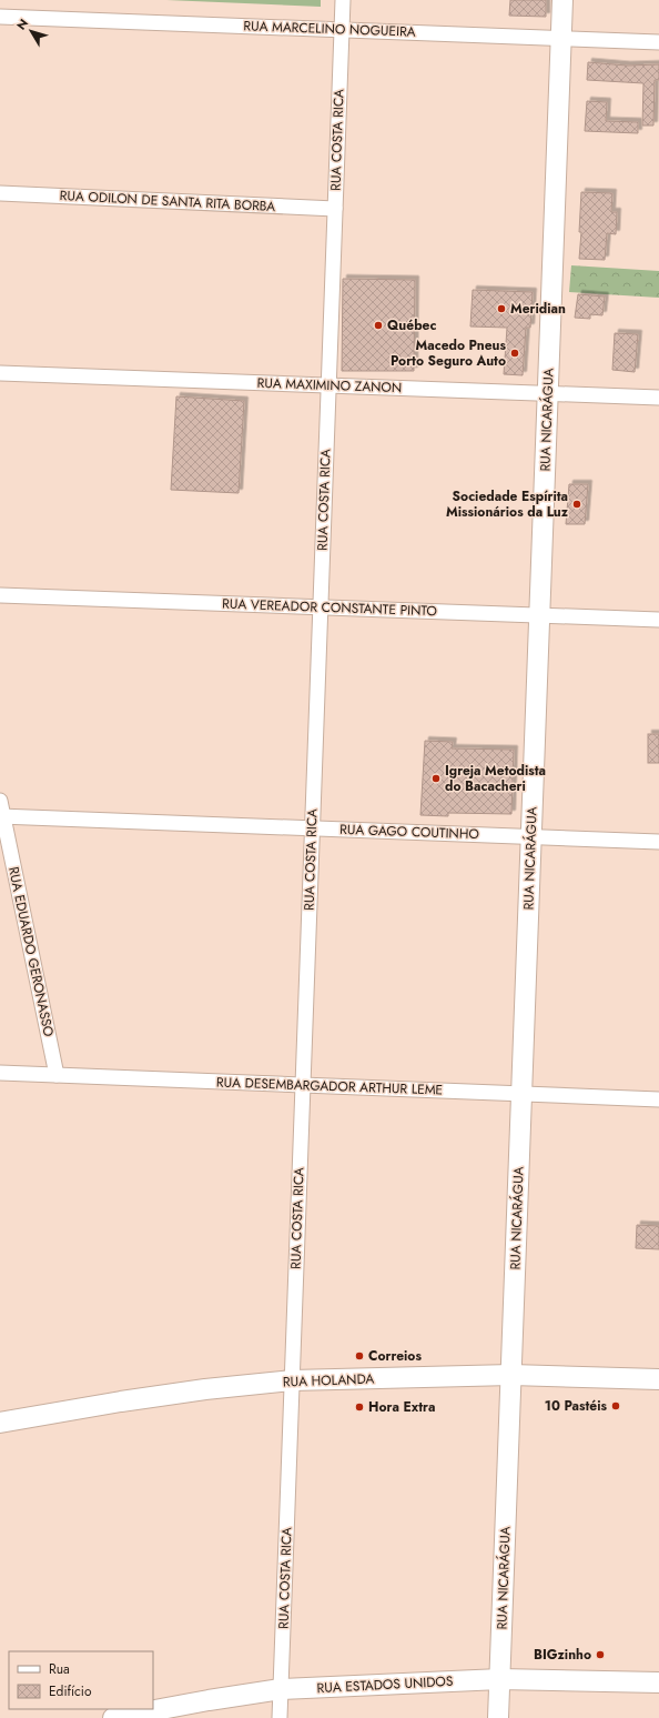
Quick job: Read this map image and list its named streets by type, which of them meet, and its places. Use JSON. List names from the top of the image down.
{
  "streets": {
    "main road": ["RUA NICARÁGUA", "RUA HOLANDA", "RUA ESTADOS UNIDOS"],
    "street": [
      "RUA MARCELINO NOGUEIRA",
      "RUA COSTA RICA",
      "RUA ODILON DE SANTA RITA BORBA",
      "RUA MAXIMINO ZANON",
      "RUA VEREADOR CONSTANTE PINTO",
      "RUA GAGO COUTINHO",
      "RUA EDUARDO GERONASSO",
      "RUA DESEMBARGADOR ARTHUR LEME"
    ]
  },
  "crossings": [
    ["RUA MARCELINO NOGUEIRA", "RUA COSTA RICA"],
    ["RUA MARCELINO NOGUEIRA", "RUA NICARÁGUA"],
    ["RUA COSTA RICA", "RUA ODILON DE SANTA RITA BORBA"],
    ["RUA COSTA RICA", "RUA MAXIMINO ZANON"],
    ["RUA COSTA RICA", "RUA VEREADOR CONSTANTE PINTO"],
    ["RUA COSTA RICA", "RUA GAGO COUTINHO"],
    ["RUA COSTA RICA", "RUA DESEMBARGADOR ARTHUR LEME"],
    ["RUA COSTA RICA", "RUA HOLANDA"],
    ["RUA COSTA RICA", "RUA ESTADOS UNIDOS"],
    ["RUA MAXIMINO ZANON", "RUA NICARÁGUA"],
    ["RUA NICARÁGUA", "RUA VEREADOR CONSTANTE PINTO"],
    ["RUA NICARÁGUA", "RUA GAGO COUTINHO"],
    ["RUA NICARÁGUA", "RUA DESEMBARGADOR ARTHUR LEME"],
    ["RUA NICARÁGUA", "RUA HOLANDA"],
    ["RUA NICARÁGUA", "RUA ESTADOS UNIDOS"],
    ["RUA GAGO COUTINHO", "RUA EDUARDO GERONASSO"],
    ["RUA EDUARDO GERONASSO", "RUA DESEMBARGADOR ARTHUR LEME"]
  ],
  "places": [
    "Meridian",
    "Québec",
    "Macedo Pneus Porto Seguro Auto",
    "Sociedade Espírita Missionários da Luz",
    "Igreja Metodista do Bacacheri",
    "Correios",
    "10 Pastéis",
    "Hora Extra",
    "BIGzinho"
  ],
  "legend": ["Rua", "Edifício"],
  "north": "top left"
}
